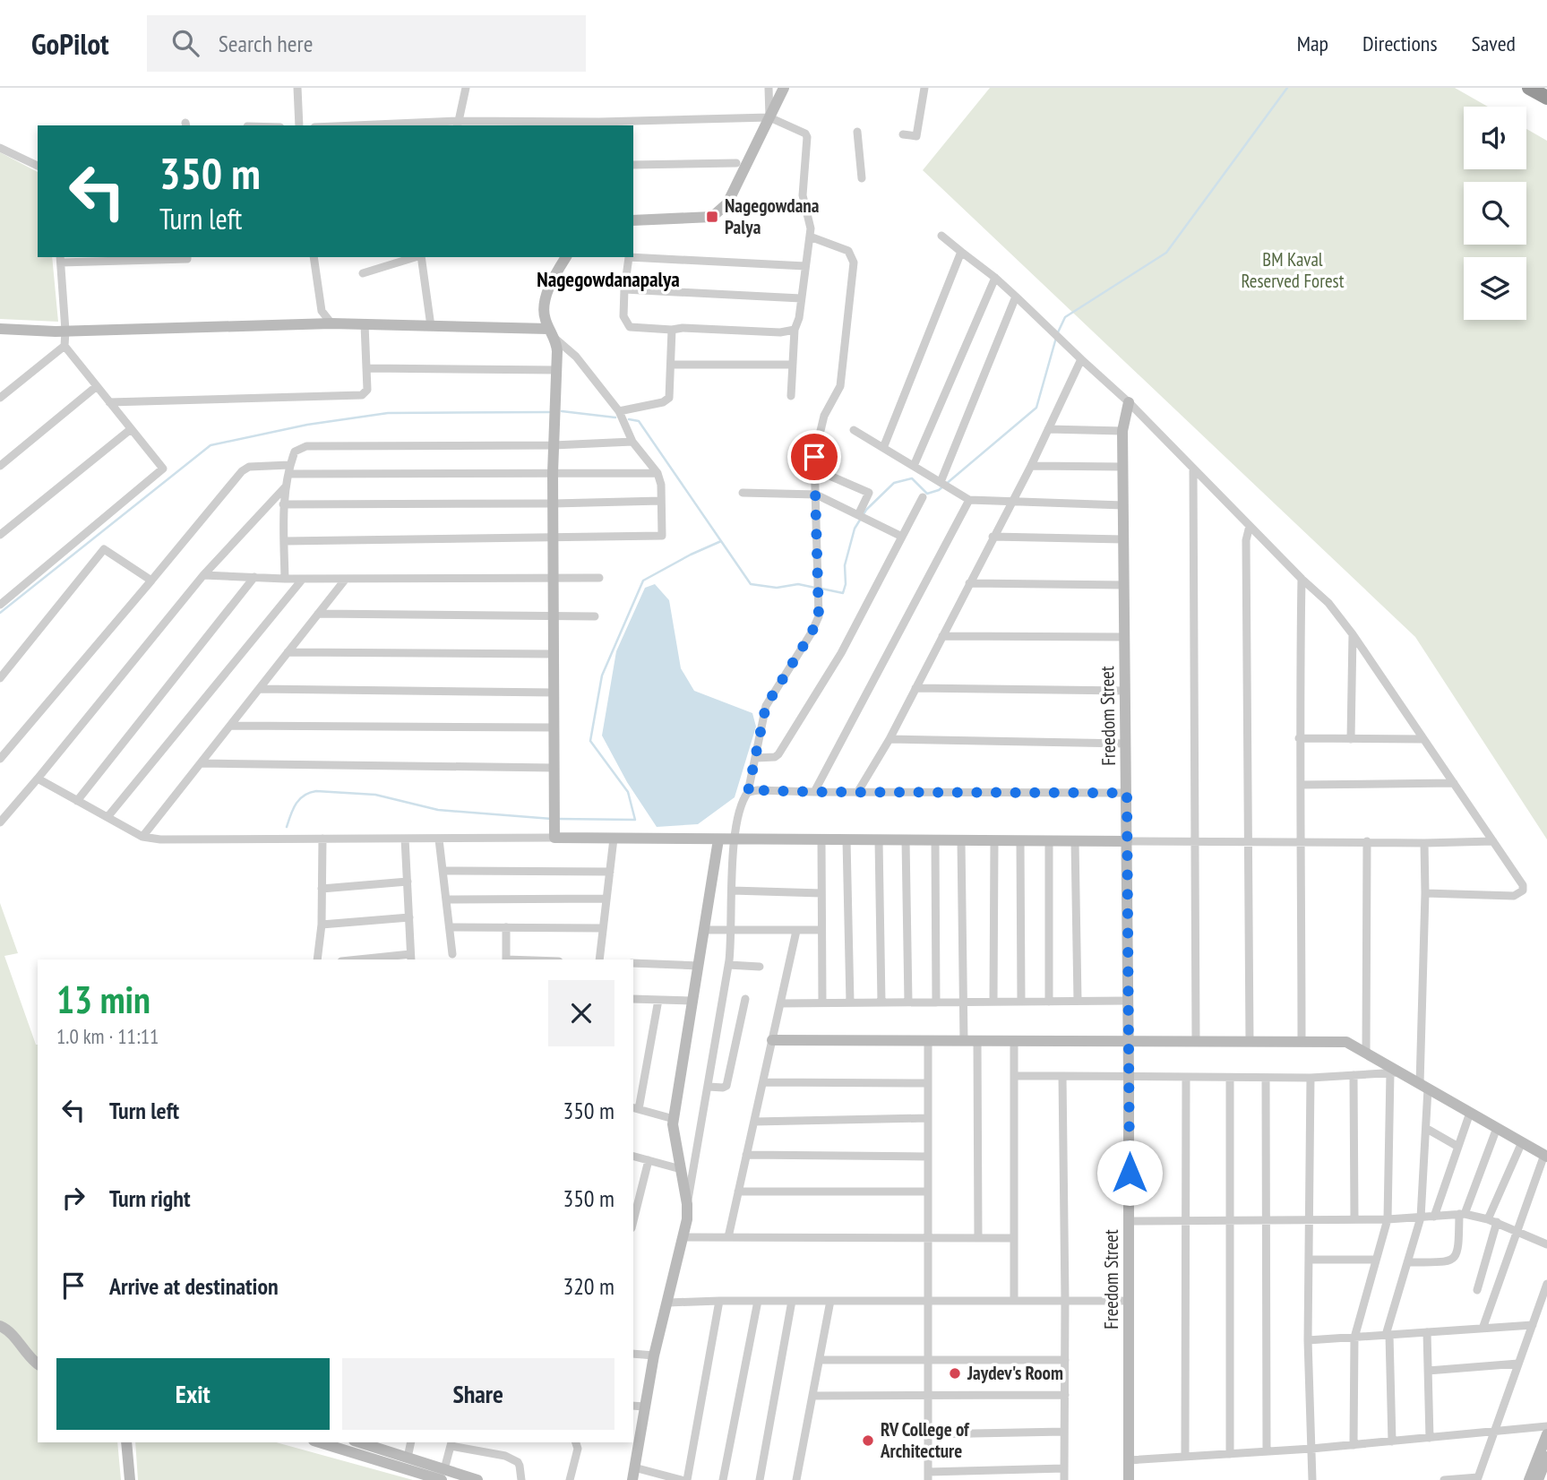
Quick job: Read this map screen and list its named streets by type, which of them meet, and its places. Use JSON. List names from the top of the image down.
{
  "streets": {
    "street": ["Freedom Street"]
  },
  "districts": ["Nagegowdanapalya"],
  "parks": ["BM Kaval Reserved Forest"],
  "places": {
    "transit": ["Nagegowdana Palya"],
    "other": ["Jaydev's Room", "RV College of Architecture"]
  },
  "page": {
    "header": "GoPilot",
    "search": "Search here",
    "nav": ["Map", "Directions", "Saved"],
    "turn": ["350 m", "Turn left"],
    "heading": ["13 min", "1.0 km · 11:11"],
    "list": [
      {
        "name": "Turn left",
        "value": "350 m"
      },
      {
        "name": "Turn right",
        "value": "350 m"
      },
      {
        "name": "Arrive at destination",
        "value": "320 m"
      }
    ],
    "buttons": ["Exit", "Share"]
  }
}
